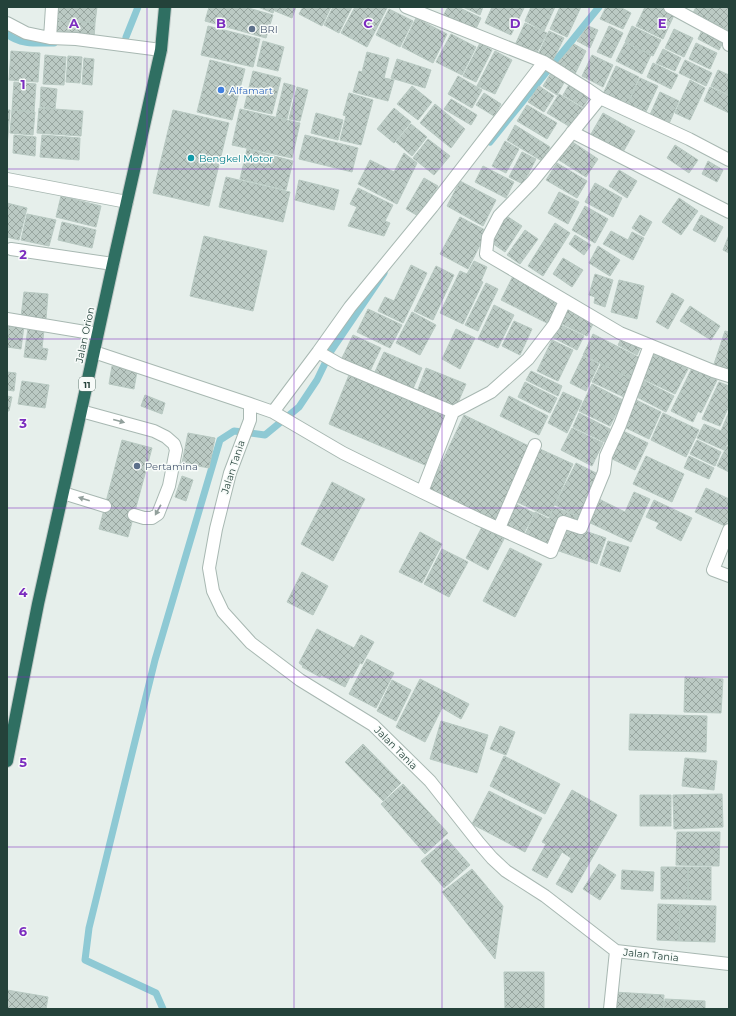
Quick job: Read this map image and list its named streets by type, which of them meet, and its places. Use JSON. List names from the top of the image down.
{
  "streets": {
    "highway": ["Jalan Orion", "11"],
    "street": ["Jalan Tania"]
  },
  "places": [
    "BRI",
    "Alfamart",
    "Bengkel Motor",
    "Pertamina"
  ],
  "grid": {
    "columns": [
      "A",
      "B",
      "C",
      "D",
      "E"
    ],
    "rows": [
      "1",
      "2",
      "3",
      "4",
      "5",
      "6"
    ]
  }
}
